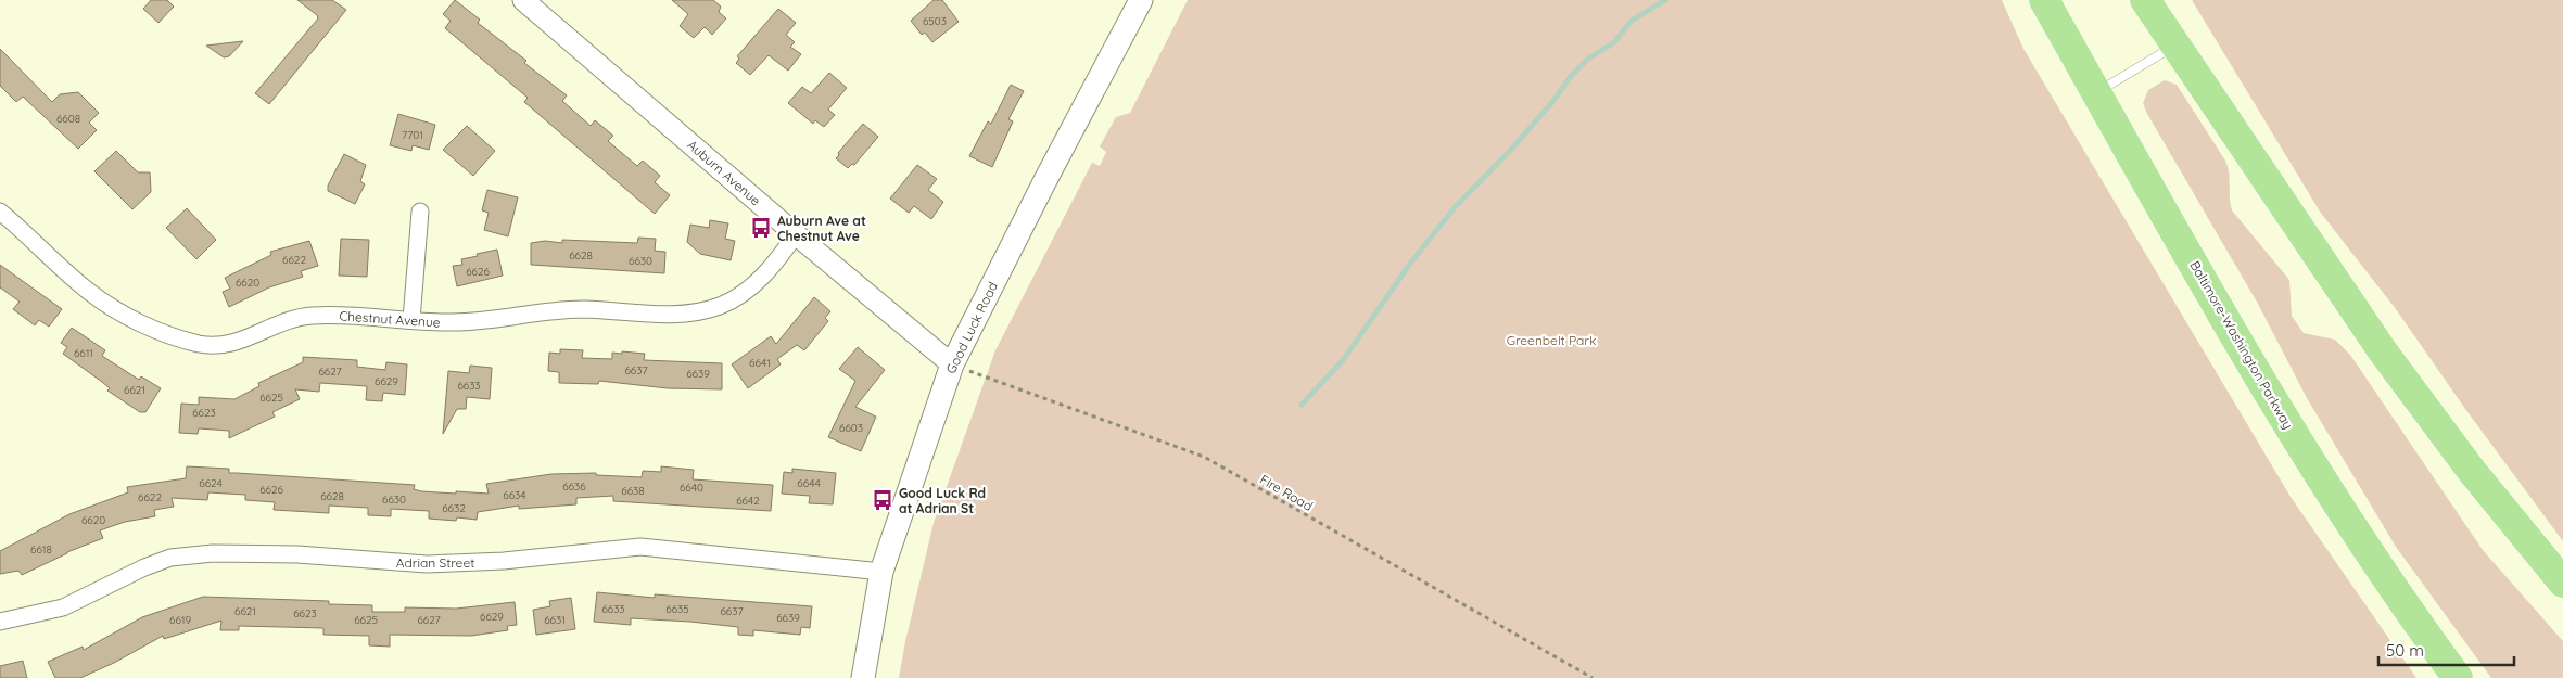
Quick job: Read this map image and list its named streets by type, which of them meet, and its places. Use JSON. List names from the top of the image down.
{
  "streets": {
    "highway": ["Baltimore-Washington Parkway"],
    "main road": ["Good Luck Road"],
    "street": ["Auburn Avenue", "Chestnut Avenue", "Adrian Street"],
    "path": ["Fire Road"]
  },
  "crossings": [
    ["Auburn Avenue", "Chestnut Avenue"],
    ["Auburn Avenue", "Good Luck Road"],
    ["Auburn Avenue", "Fire Road"],
    ["Good Luck Road", "Fire Road"],
    ["Good Luck Road", "Adrian Street"]
  ],
  "parks": ["Greenbelt Park"],
  "places": {
    "bus stop": ["Auburn Ave at Chestnut Ave", "Good Luck Rd at Adrian St"]
  },
  "house_numbers": [
    "6503",
    "6608",
    "7701",
    "6628",
    "6622",
    "6630",
    "6626",
    "6620",
    "6611",
    "6641",
    "6637",
    "6627",
    "6639",
    "6629",
    "6633",
    "6621",
    "6625",
    "6623",
    "6603",
    "6624",
    "6644",
    "6636",
    "6640",
    "6626",
    "6638",
    "6634",
    "6628",
    "6622",
    "6630",
    "6642",
    "6632",
    "6620",
    "6618",
    "6633",
    "6635",
    "6621",
    "6637",
    "6623",
    "6629",
    "6639",
    "6619",
    "6625",
    "6627",
    "6631"
  ],
  "scale_bar": "50 m"
}
